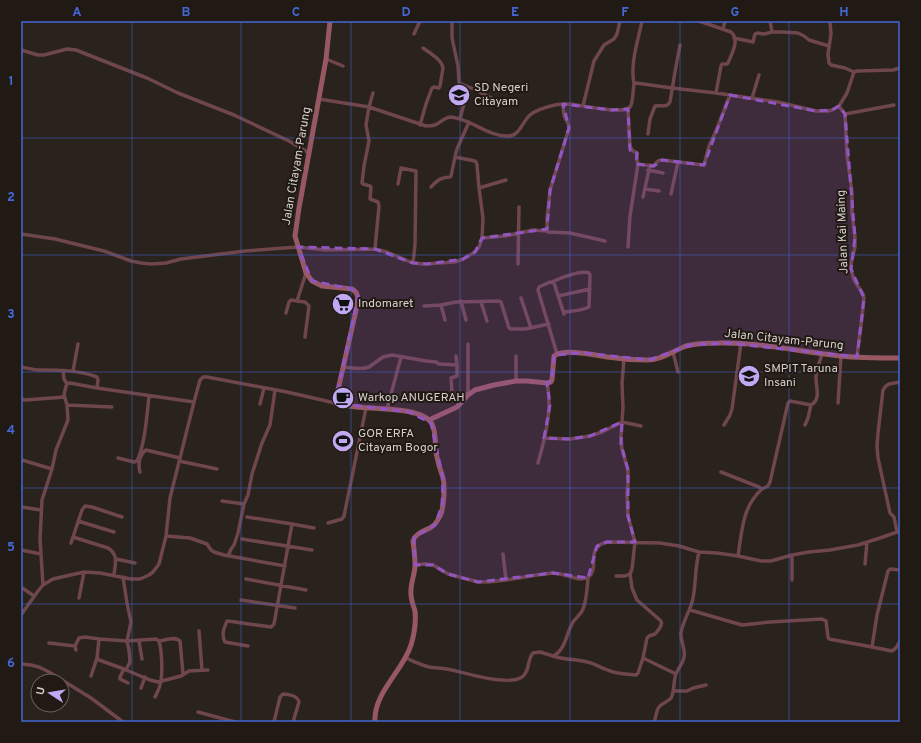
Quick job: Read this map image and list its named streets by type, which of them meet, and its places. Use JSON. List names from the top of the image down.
{
  "streets": {
    "main road": ["Jalan Citayam-Parung"],
    "street": ["Jalan Kai Maing"]
  },
  "crossings": [
    ["Jalan Citayam-Parung", "Jalan Kai Maing"]
  ],
  "places": {
    "school or university": ["SD Negeri Citayam", "SMPIT Taruna Insani"],
    "supermarket": ["Indomaret"],
    "cafe": ["Warkop ANUGERAH"],
    "sports": ["GOR ERFA Citayam Bogor"]
  },
  "north": "left",
  "grid": {
    "columns": [
      "A",
      "B",
      "C",
      "D",
      "E",
      "F",
      "G",
      "H"
    ],
    "rows": [
      "1",
      "2",
      "3",
      "4",
      "5",
      "6"
    ]
  }
}
